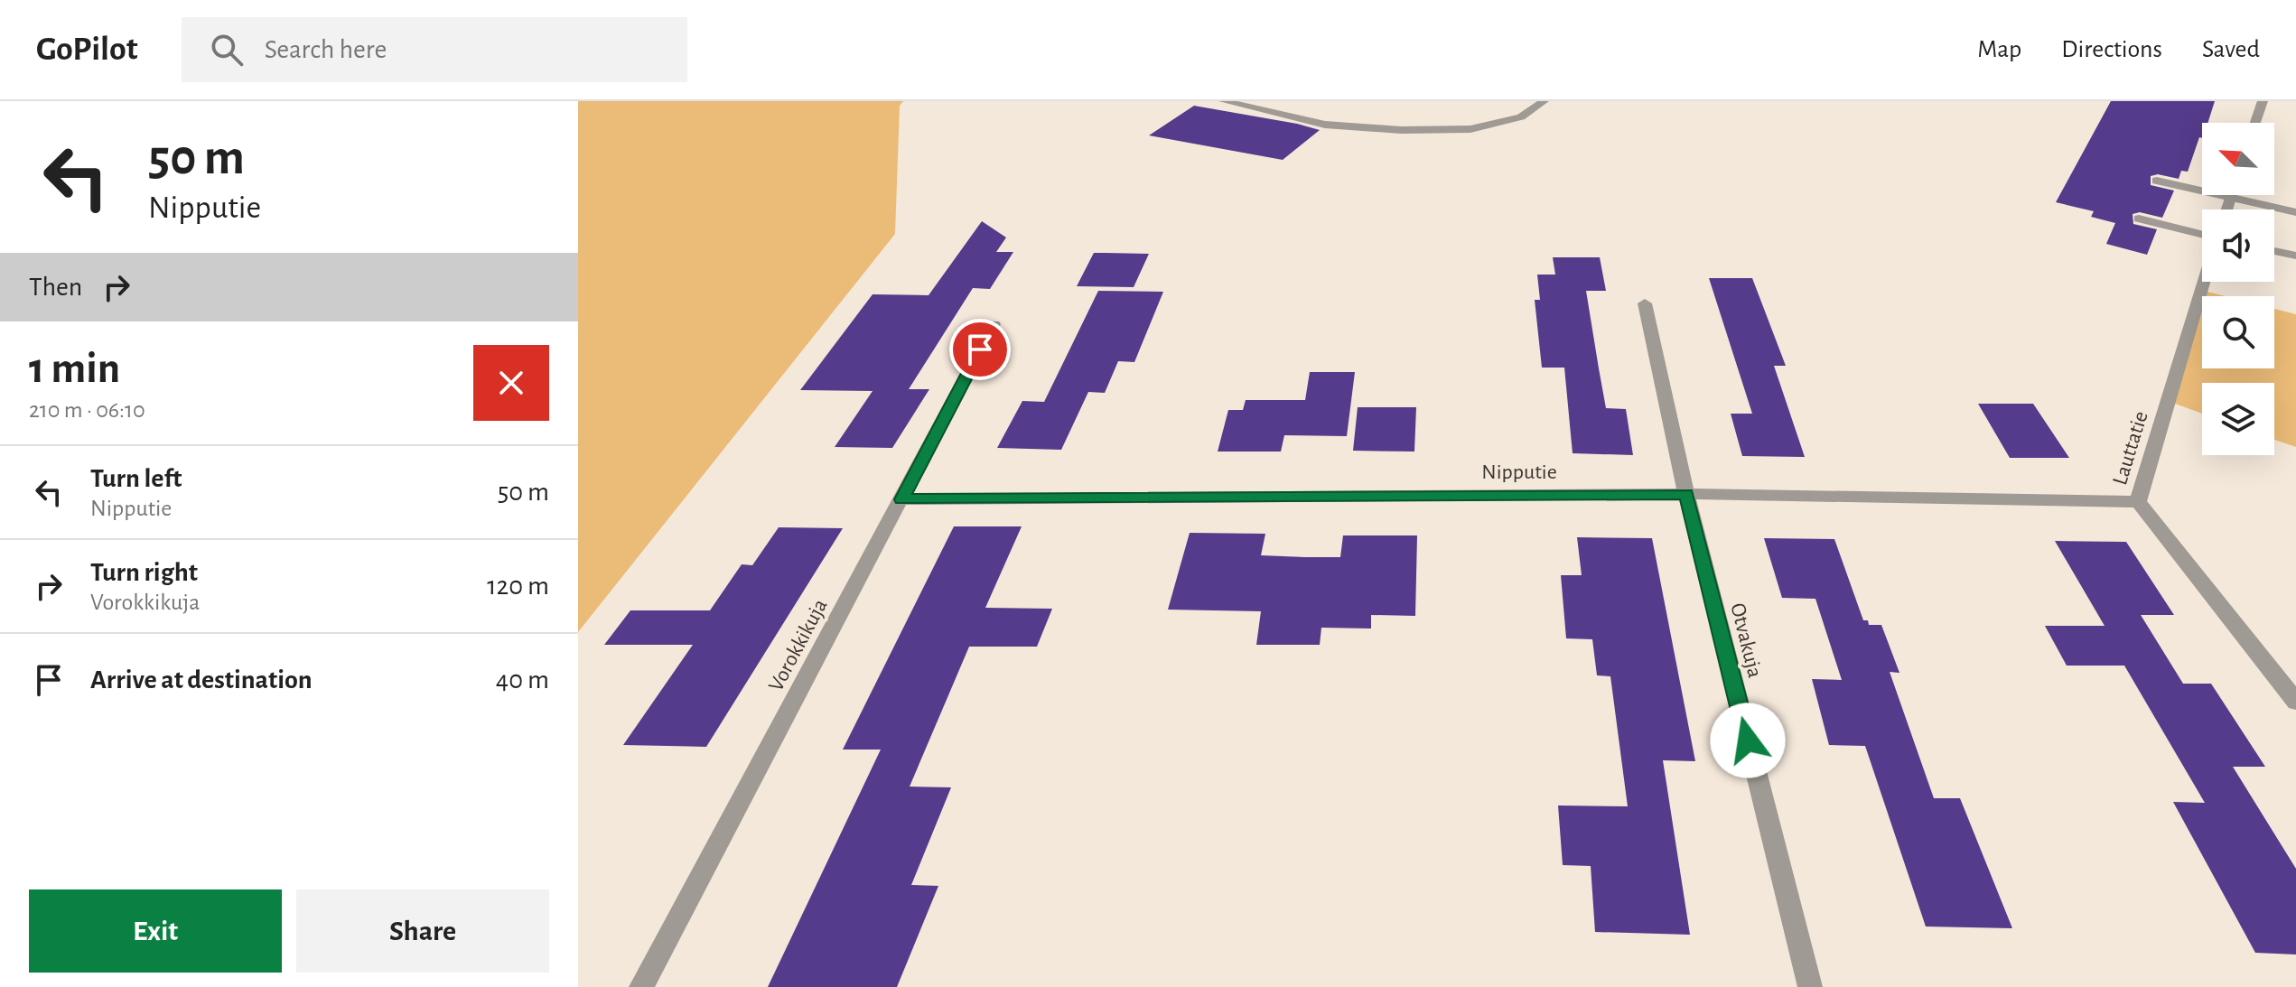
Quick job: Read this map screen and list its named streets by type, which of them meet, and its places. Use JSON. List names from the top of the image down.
{
  "streets": {
    "street": [
      "Lauttatie",
      "Nipputie",
      "Otvakuja",
      "Vorokkikuja"
    ]
  },
  "crossings": [
    ["Lauttatie", "Nipputie"],
    ["Nipputie", "Otvakuja"],
    ["Nipputie", "Vorokkikuja"]
  ],
  "north": "top left",
  "page": {
    "header": "GoPilot",
    "search": "Search here",
    "nav": ["Map", "Directions", "Saved"],
    "turn": ["50 m", "Nipputie"],
    "then": "Then",
    "heading": ["1 min", "210 m · 06:10"],
    "list": [
      {
        "name": "Turn left",
        "note": "Nipputie",
        "value": "50 m"
      },
      {
        "name": "Turn right",
        "note": "Vorokkikuja",
        "value": "120 m"
      },
      {
        "name": "Arrive at destination",
        "value": "40 m"
      }
    ],
    "buttons": ["Exit", "Share"]
  }
}
